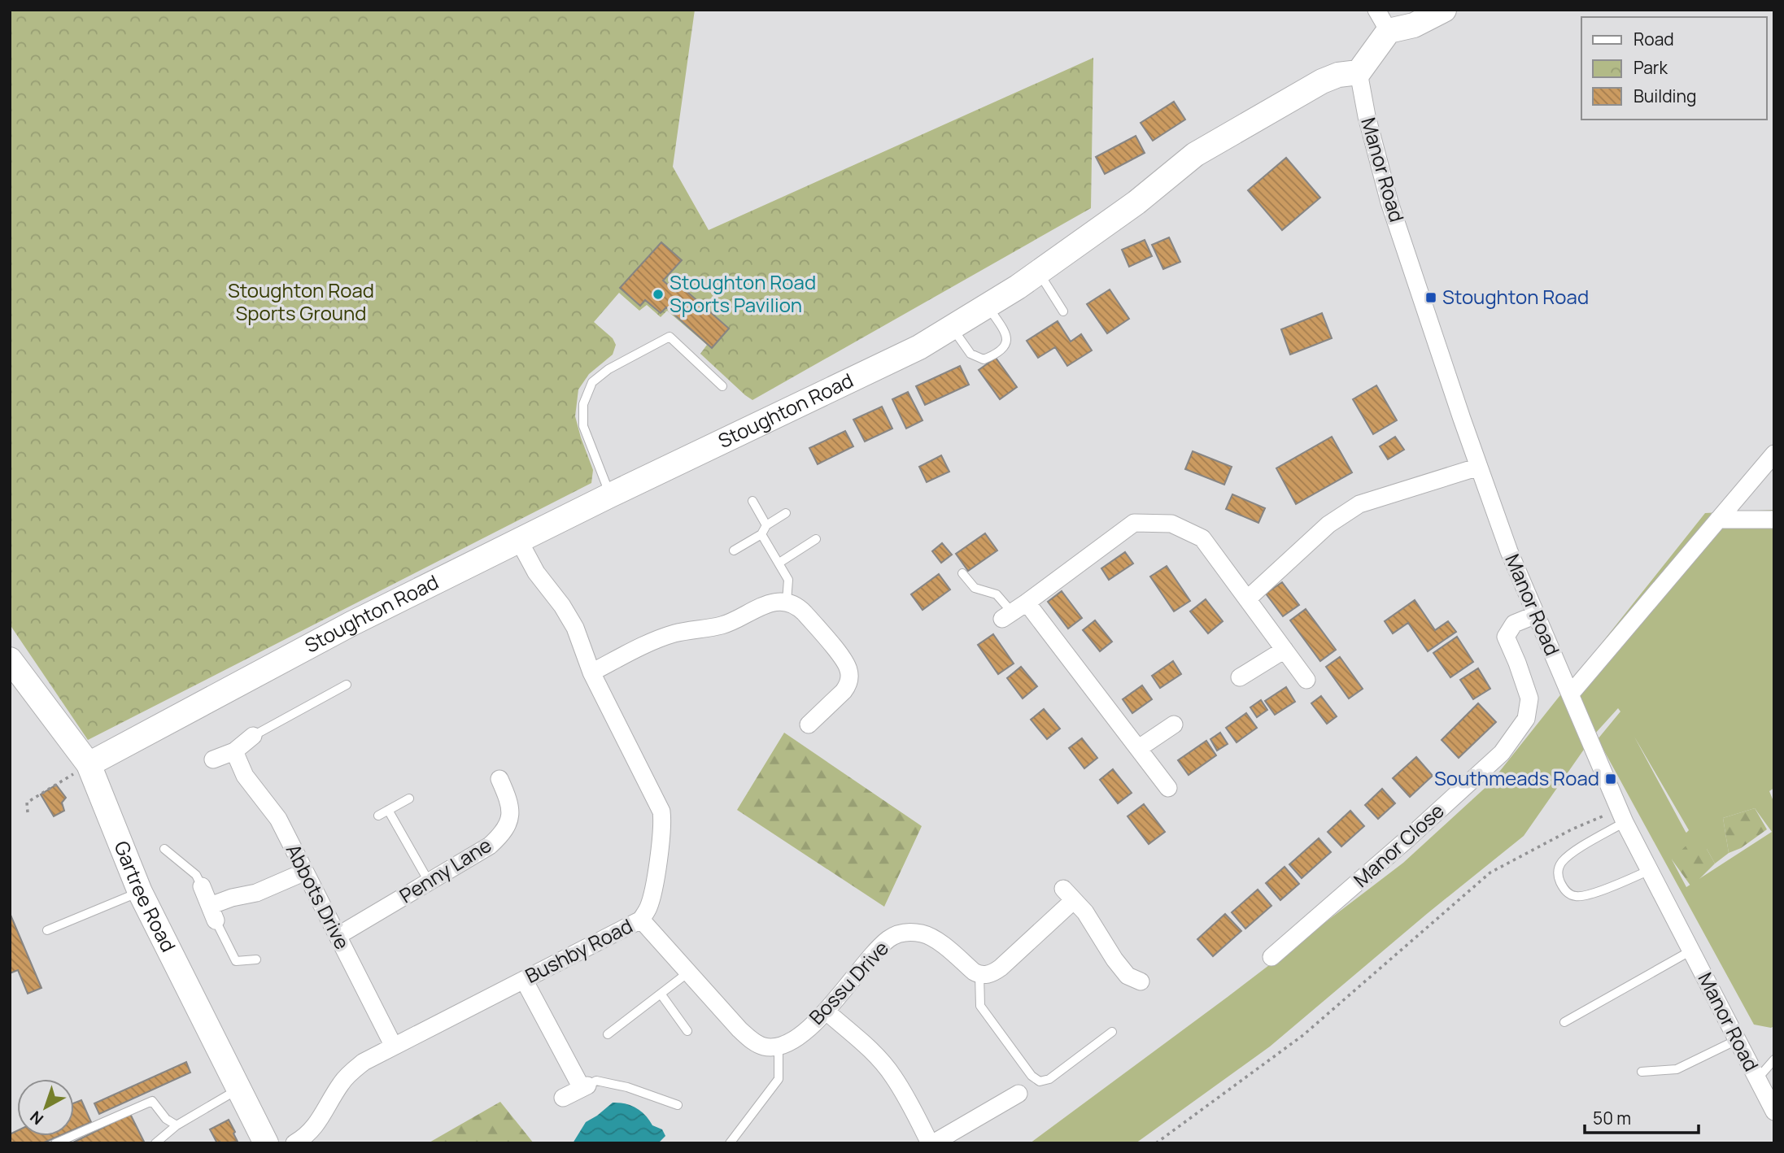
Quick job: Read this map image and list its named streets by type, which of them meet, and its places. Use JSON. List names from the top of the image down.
{
  "streets": {
    "main road": ["Stoughton Road", "Gartree Road"],
    "street": [
      "Manor Road",
      "Manor Close",
      "Penny Lane",
      "Abbots Drive",
      "Bushby Road",
      "Bossu Drive"
    ]
  },
  "crossings": [
    ["Manor Road", "Stoughton Road"],
    ["Manor Road", "Manor Close"],
    ["Stoughton Road", "Gartree Road"],
    ["Stoughton Road", "Bushby Road"],
    ["Penny Lane", "Abbots Drive"],
    ["Abbots Drive", "Bushby Road"]
  ],
  "parks": ["Stoughton Road Sports Ground"],
  "places": {
    "other": ["Stoughton Road Sports Pavilion"],
    "transit": ["Stoughton Road", "Southmeads Road"]
  },
  "legend": ["Road", "Park", "Building"],
  "scale_bar": "50 m",
  "north": "bottom left"
}
